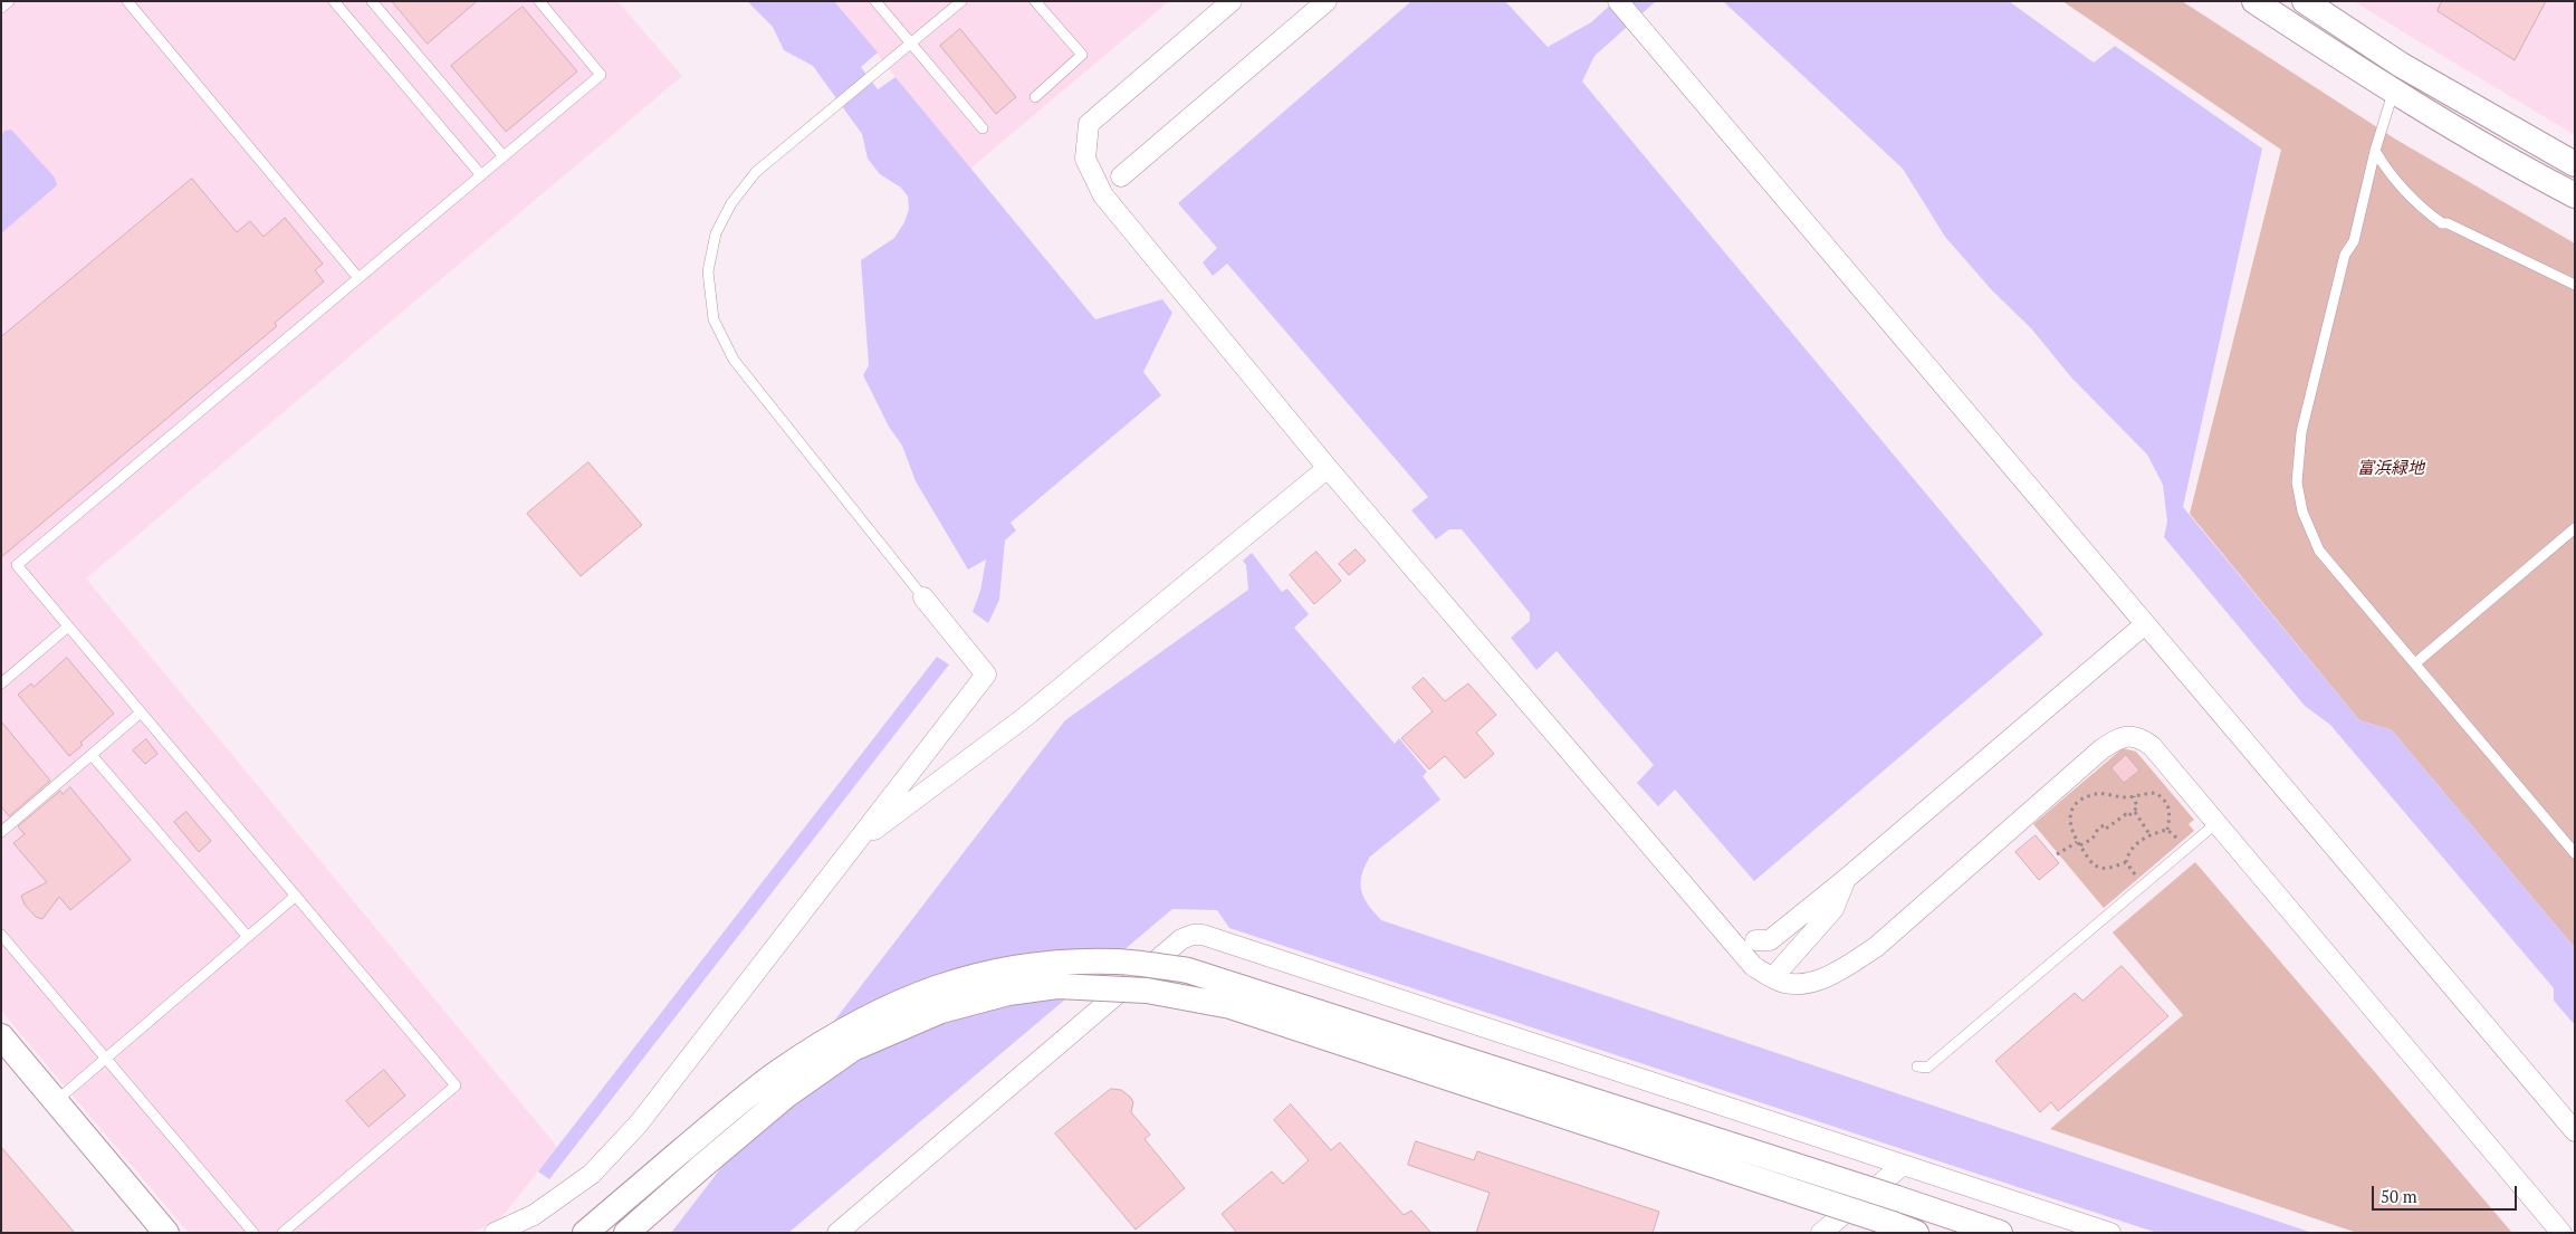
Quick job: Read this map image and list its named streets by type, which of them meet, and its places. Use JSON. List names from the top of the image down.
{
  "parks": ["富浜緑地"],
  "scale_bar": "50 m"
}
